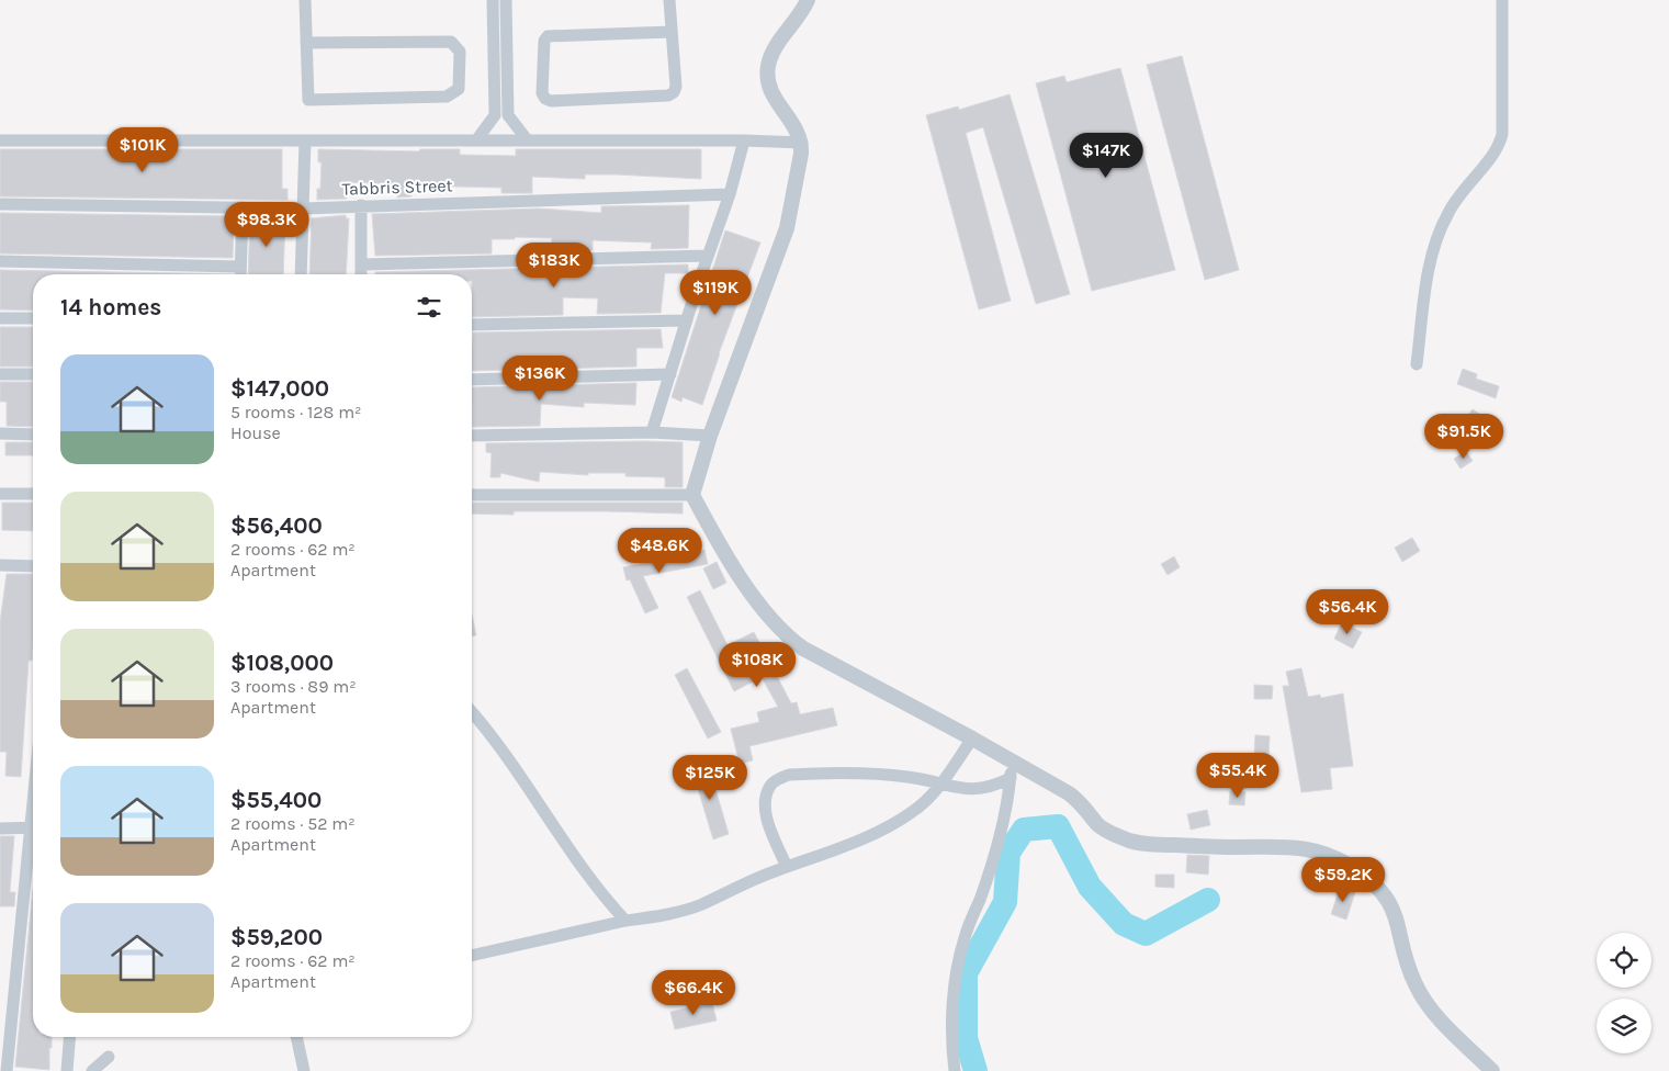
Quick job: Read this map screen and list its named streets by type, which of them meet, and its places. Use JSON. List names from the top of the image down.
{
  "streets": {
    "street": ["Tabbris Street"]
  },
  "page": {
    "price": [
      "$101K",
      "$147K",
      "$98.3K",
      "$183K",
      "$119K",
      "$136K",
      "$91.5K",
      "$48.6K",
      "$56.4K",
      "$108K",
      "$55.4K",
      "$125K",
      "$59.2K",
      "$66.4K"
    ],
    "heading": "14 homes",
    "list": [
      {
        "name": "$147,000",
        "note": "5 rooms · 128 m² · House"
      },
      {
        "name": "$56,400",
        "note": "2 rooms · 62 m² · Apartment"
      },
      {
        "name": "$108,000",
        "note": "3 rooms · 89 m² · Apartment"
      },
      {
        "name": "$55,400",
        "note": "2 rooms · 52 m² · Apartment"
      },
      {
        "name": "$59,200",
        "note": "2 rooms · 62 m² · Apartment"
      }
    ]
  }
}
